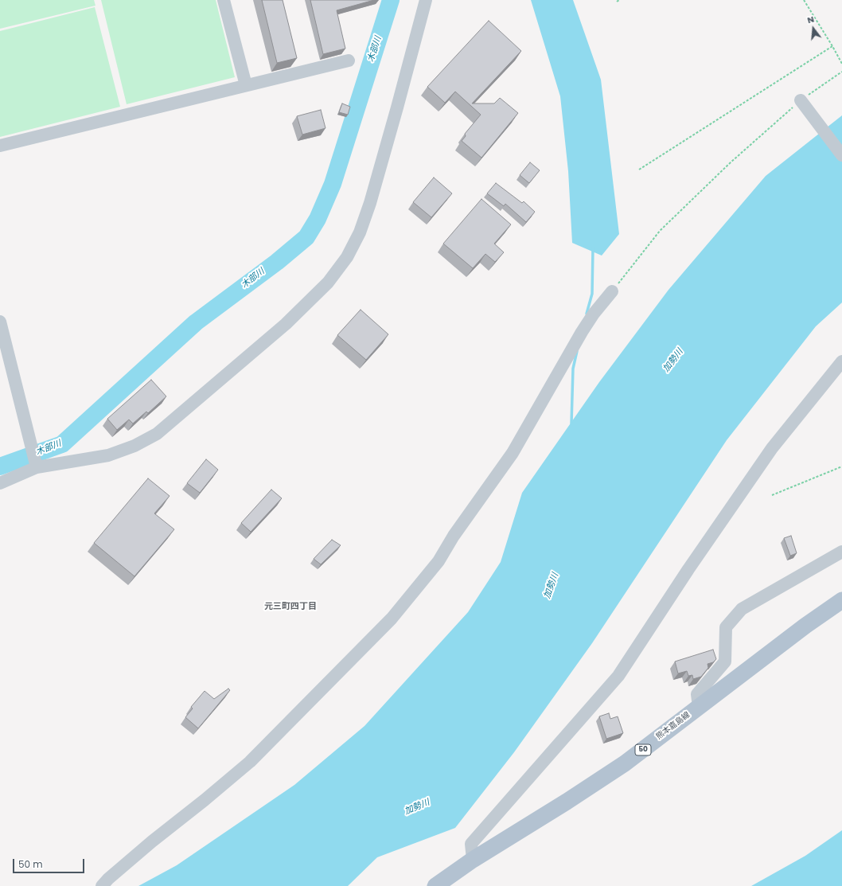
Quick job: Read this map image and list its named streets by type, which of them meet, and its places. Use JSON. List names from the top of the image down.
{
  "streets": {
    "main road": ["熊本嘉島線", "50"]
  },
  "districts": ["元三町四丁目"],
  "water": ["木部川", "加勢川"],
  "scale_bar": "50 m",
  "north": "top"
}
